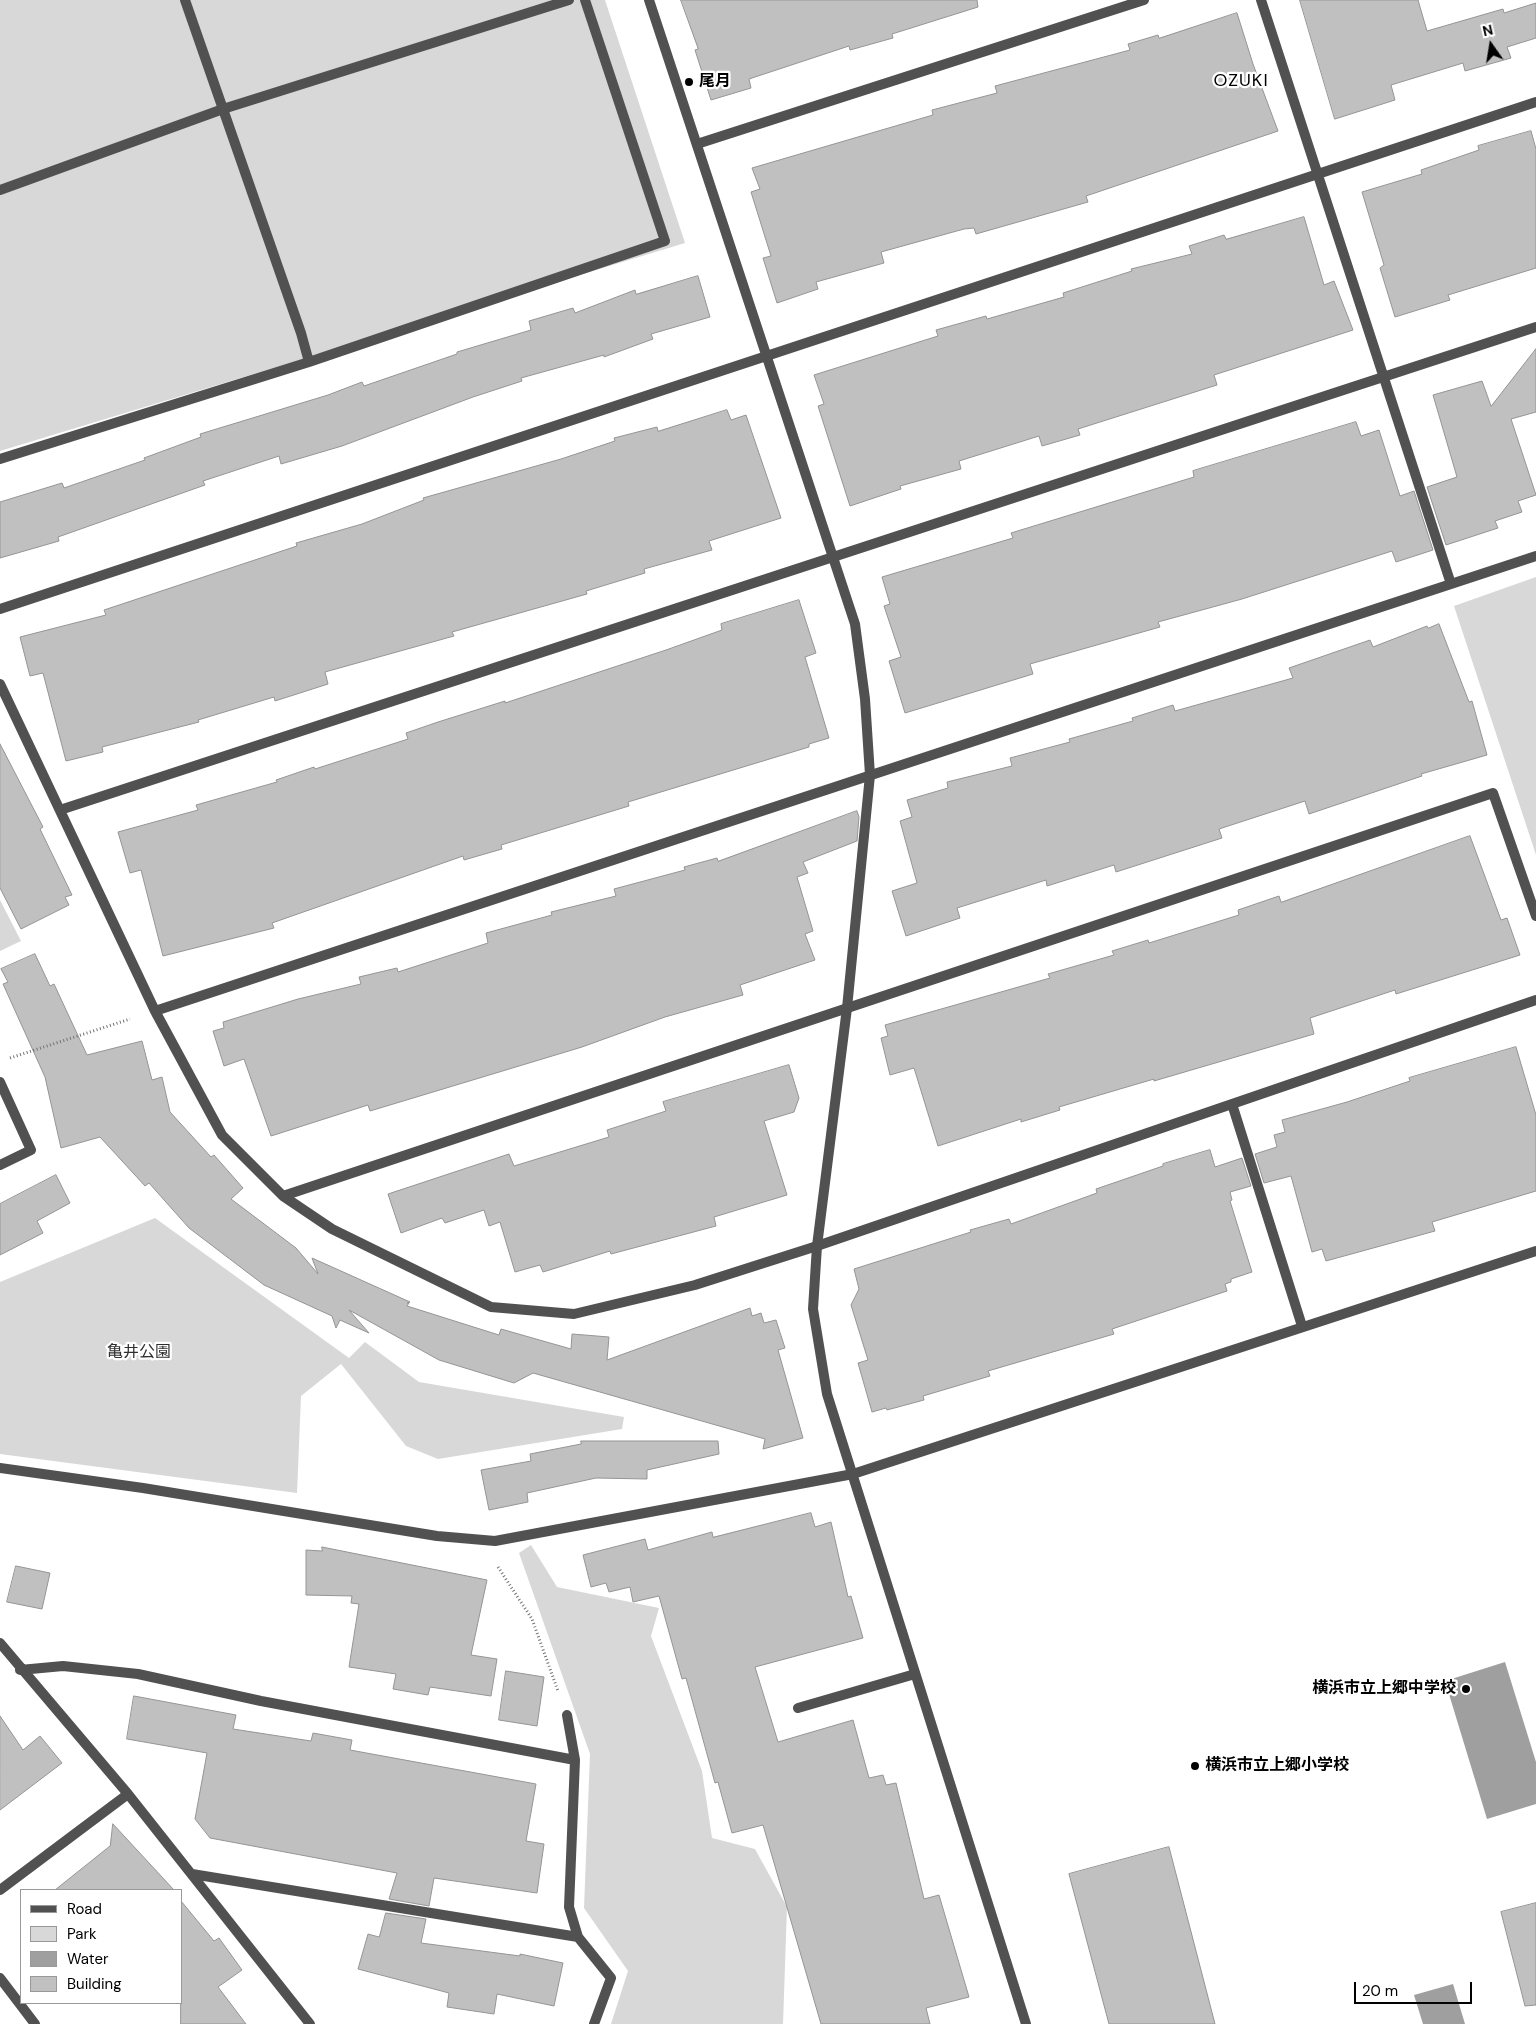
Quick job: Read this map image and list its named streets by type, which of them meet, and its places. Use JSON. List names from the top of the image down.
{
  "districts": ["OZUKI"],
  "parks": ["亀井公園"],
  "places": ["尾月", "横浜市立上郷中学校", "横浜市立上郷小学校"],
  "legend": [
    "Road",
    "Park",
    "Water",
    "Building"
  ],
  "scale_bar": "20 m",
  "north": "top"
}
